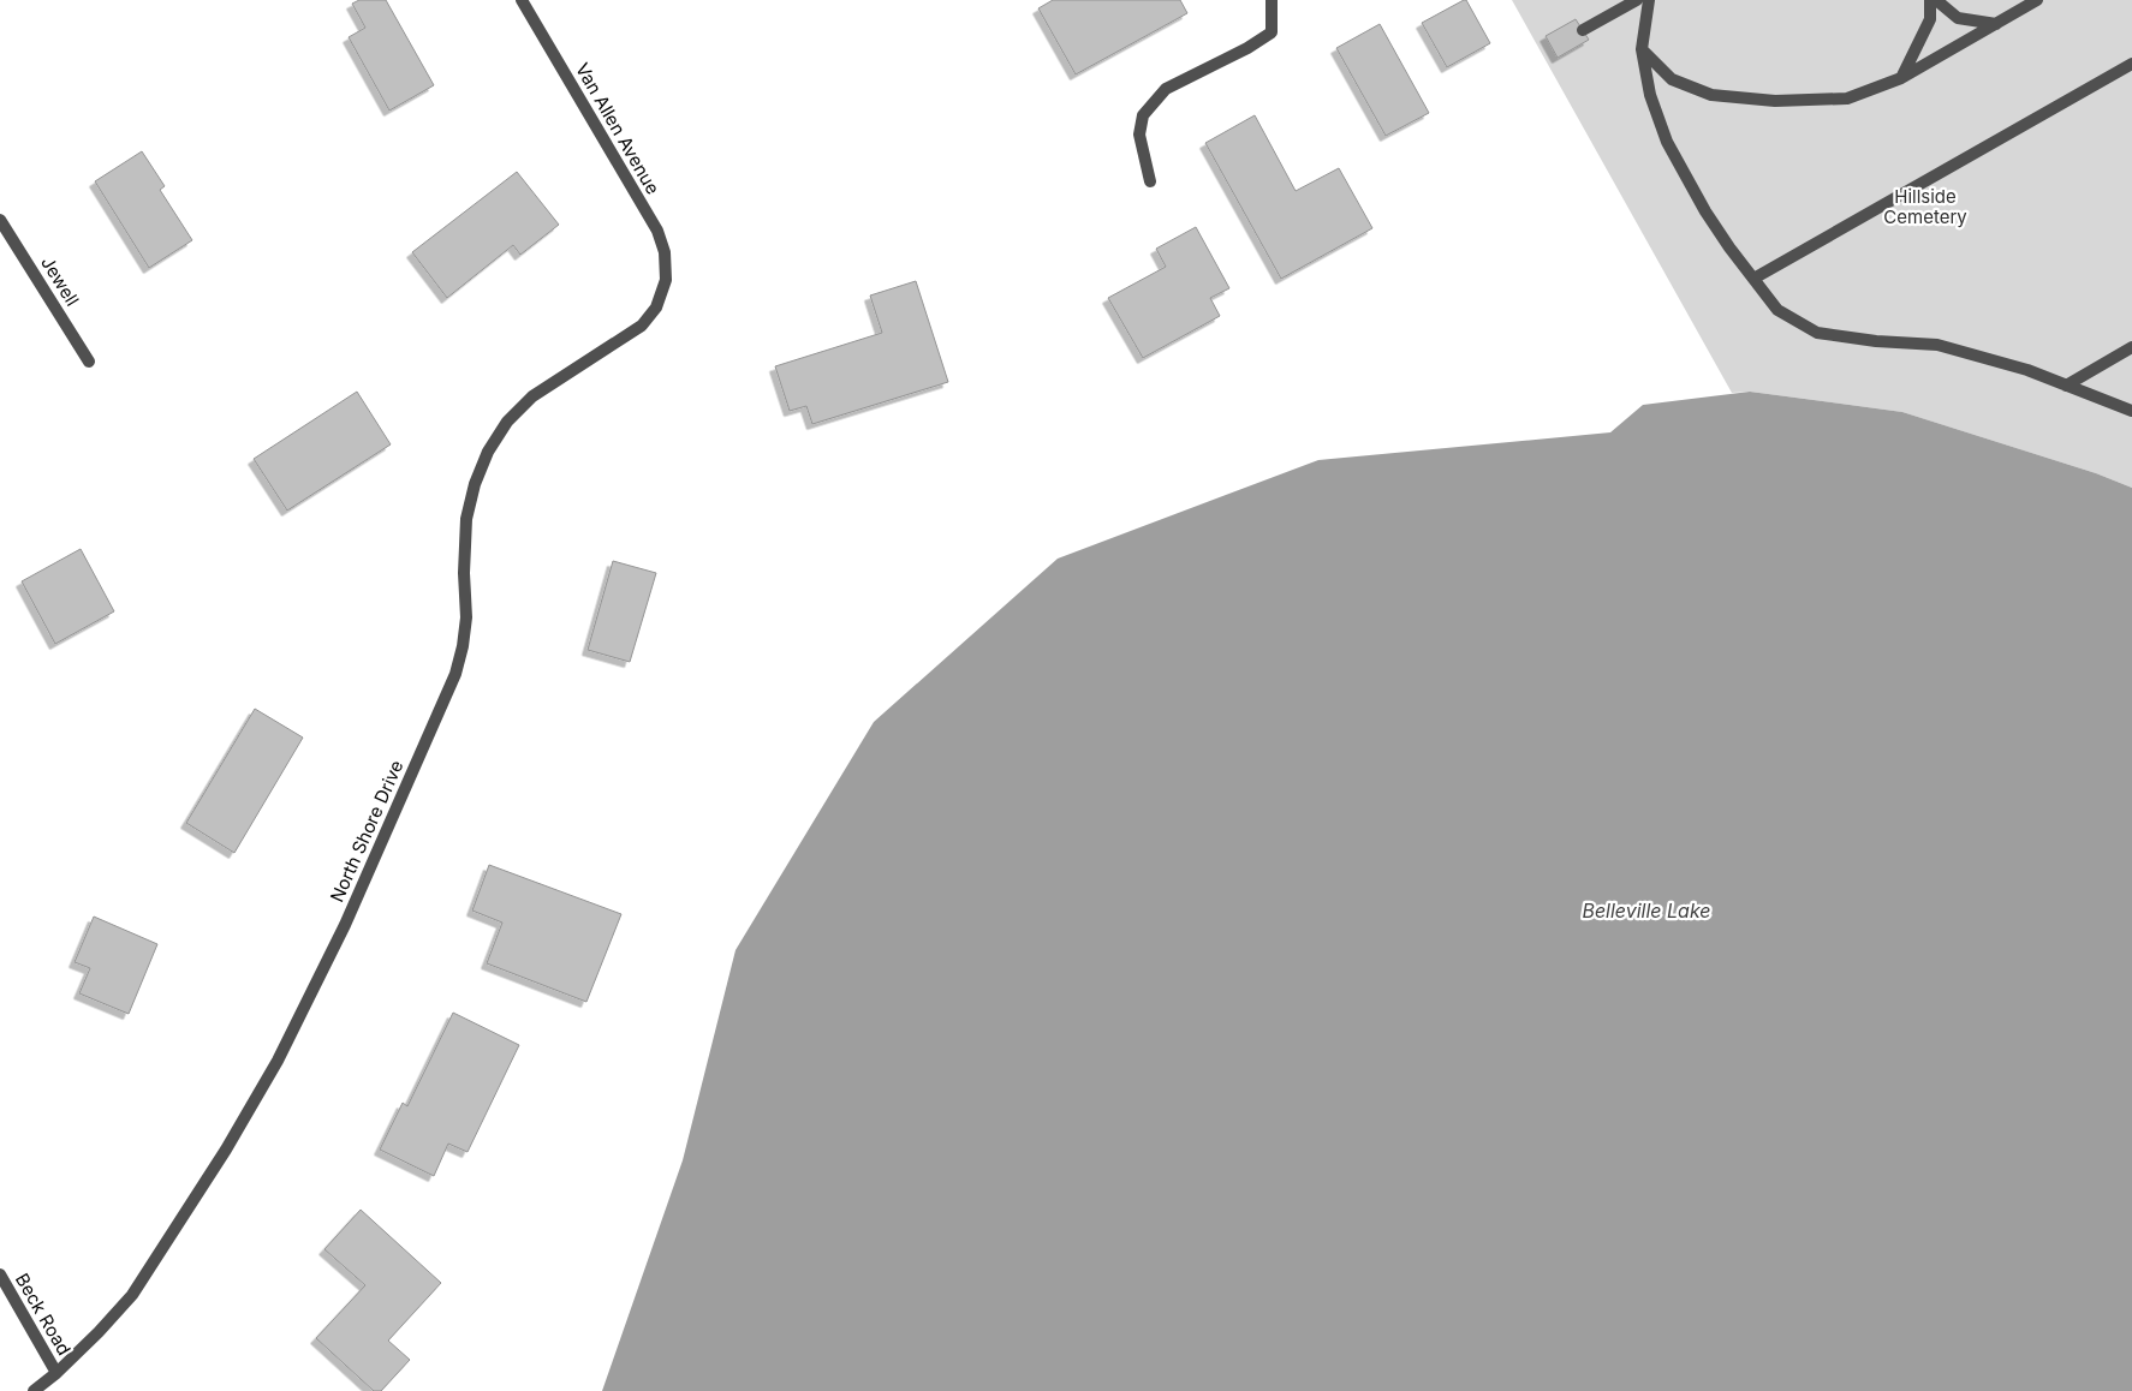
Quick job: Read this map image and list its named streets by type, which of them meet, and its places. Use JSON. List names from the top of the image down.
{
  "streets": {
    "street": [
      "Van Allen Avenue",
      "Jewell",
      "North Shore Drive",
      "Beck Road"
    ]
  },
  "crossings": [
    ["Van Allen Avenue", "North Shore Drive"],
    ["North Shore Drive", "Beck Road"]
  ],
  "water": ["Belleville Lake"],
  "parks": ["Hillside Cemetery"]
}
